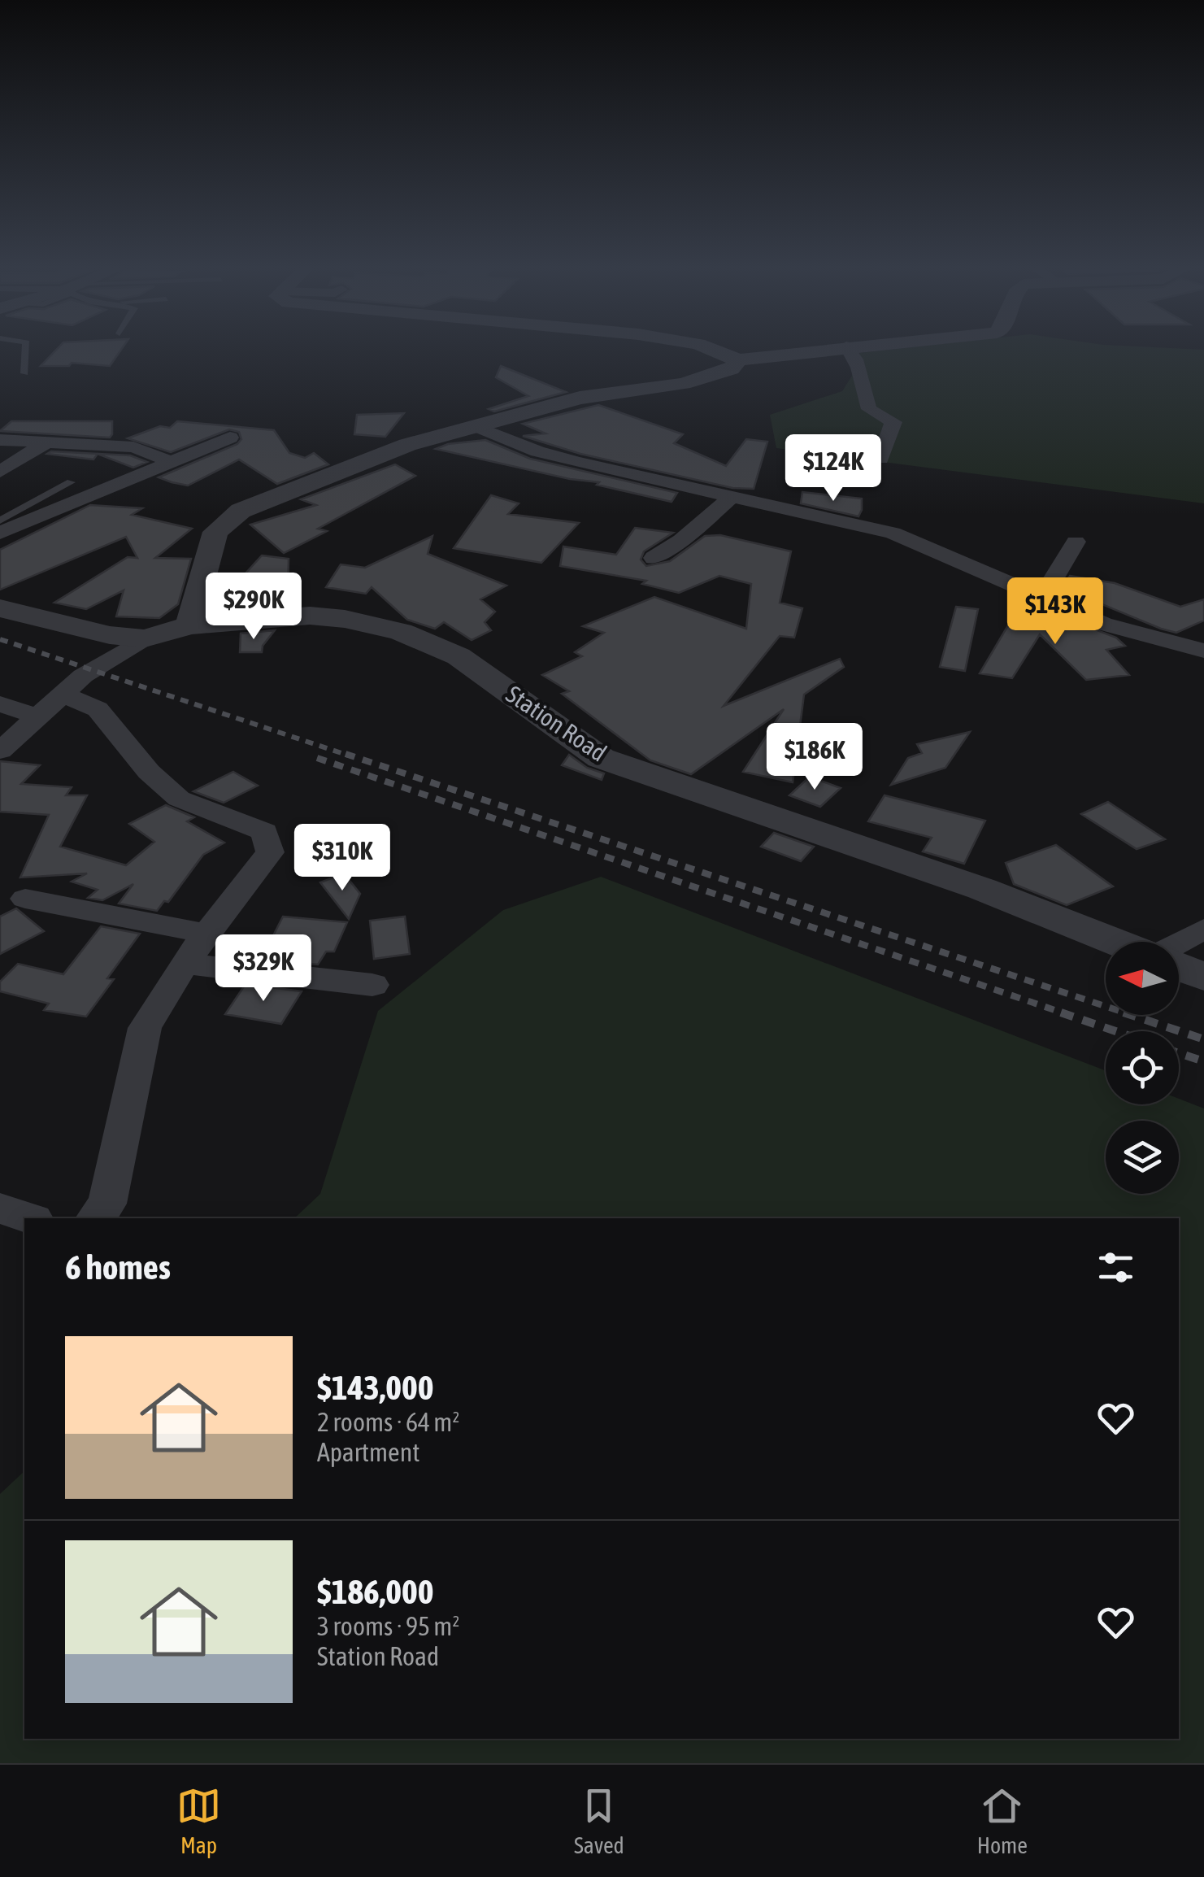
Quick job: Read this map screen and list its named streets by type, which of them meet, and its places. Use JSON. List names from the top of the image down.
{
  "streets": {
    "street": ["Station Road"]
  },
  "north": "left",
  "page": {
    "price": [
      "$124K",
      "$290K",
      "$143K",
      "$186K",
      "$310K",
      "$329K"
    ],
    "heading": "6 homes",
    "list": [
      {
        "name": "$143,000",
        "note": "2 rooms · 64 m² · Apartment"
      },
      {
        "name": "$186,000",
        "note": "3 rooms · 95 m² · Station Road"
      }
    ],
    "tabs": ["Map", "Saved", "Home"]
  }
}
